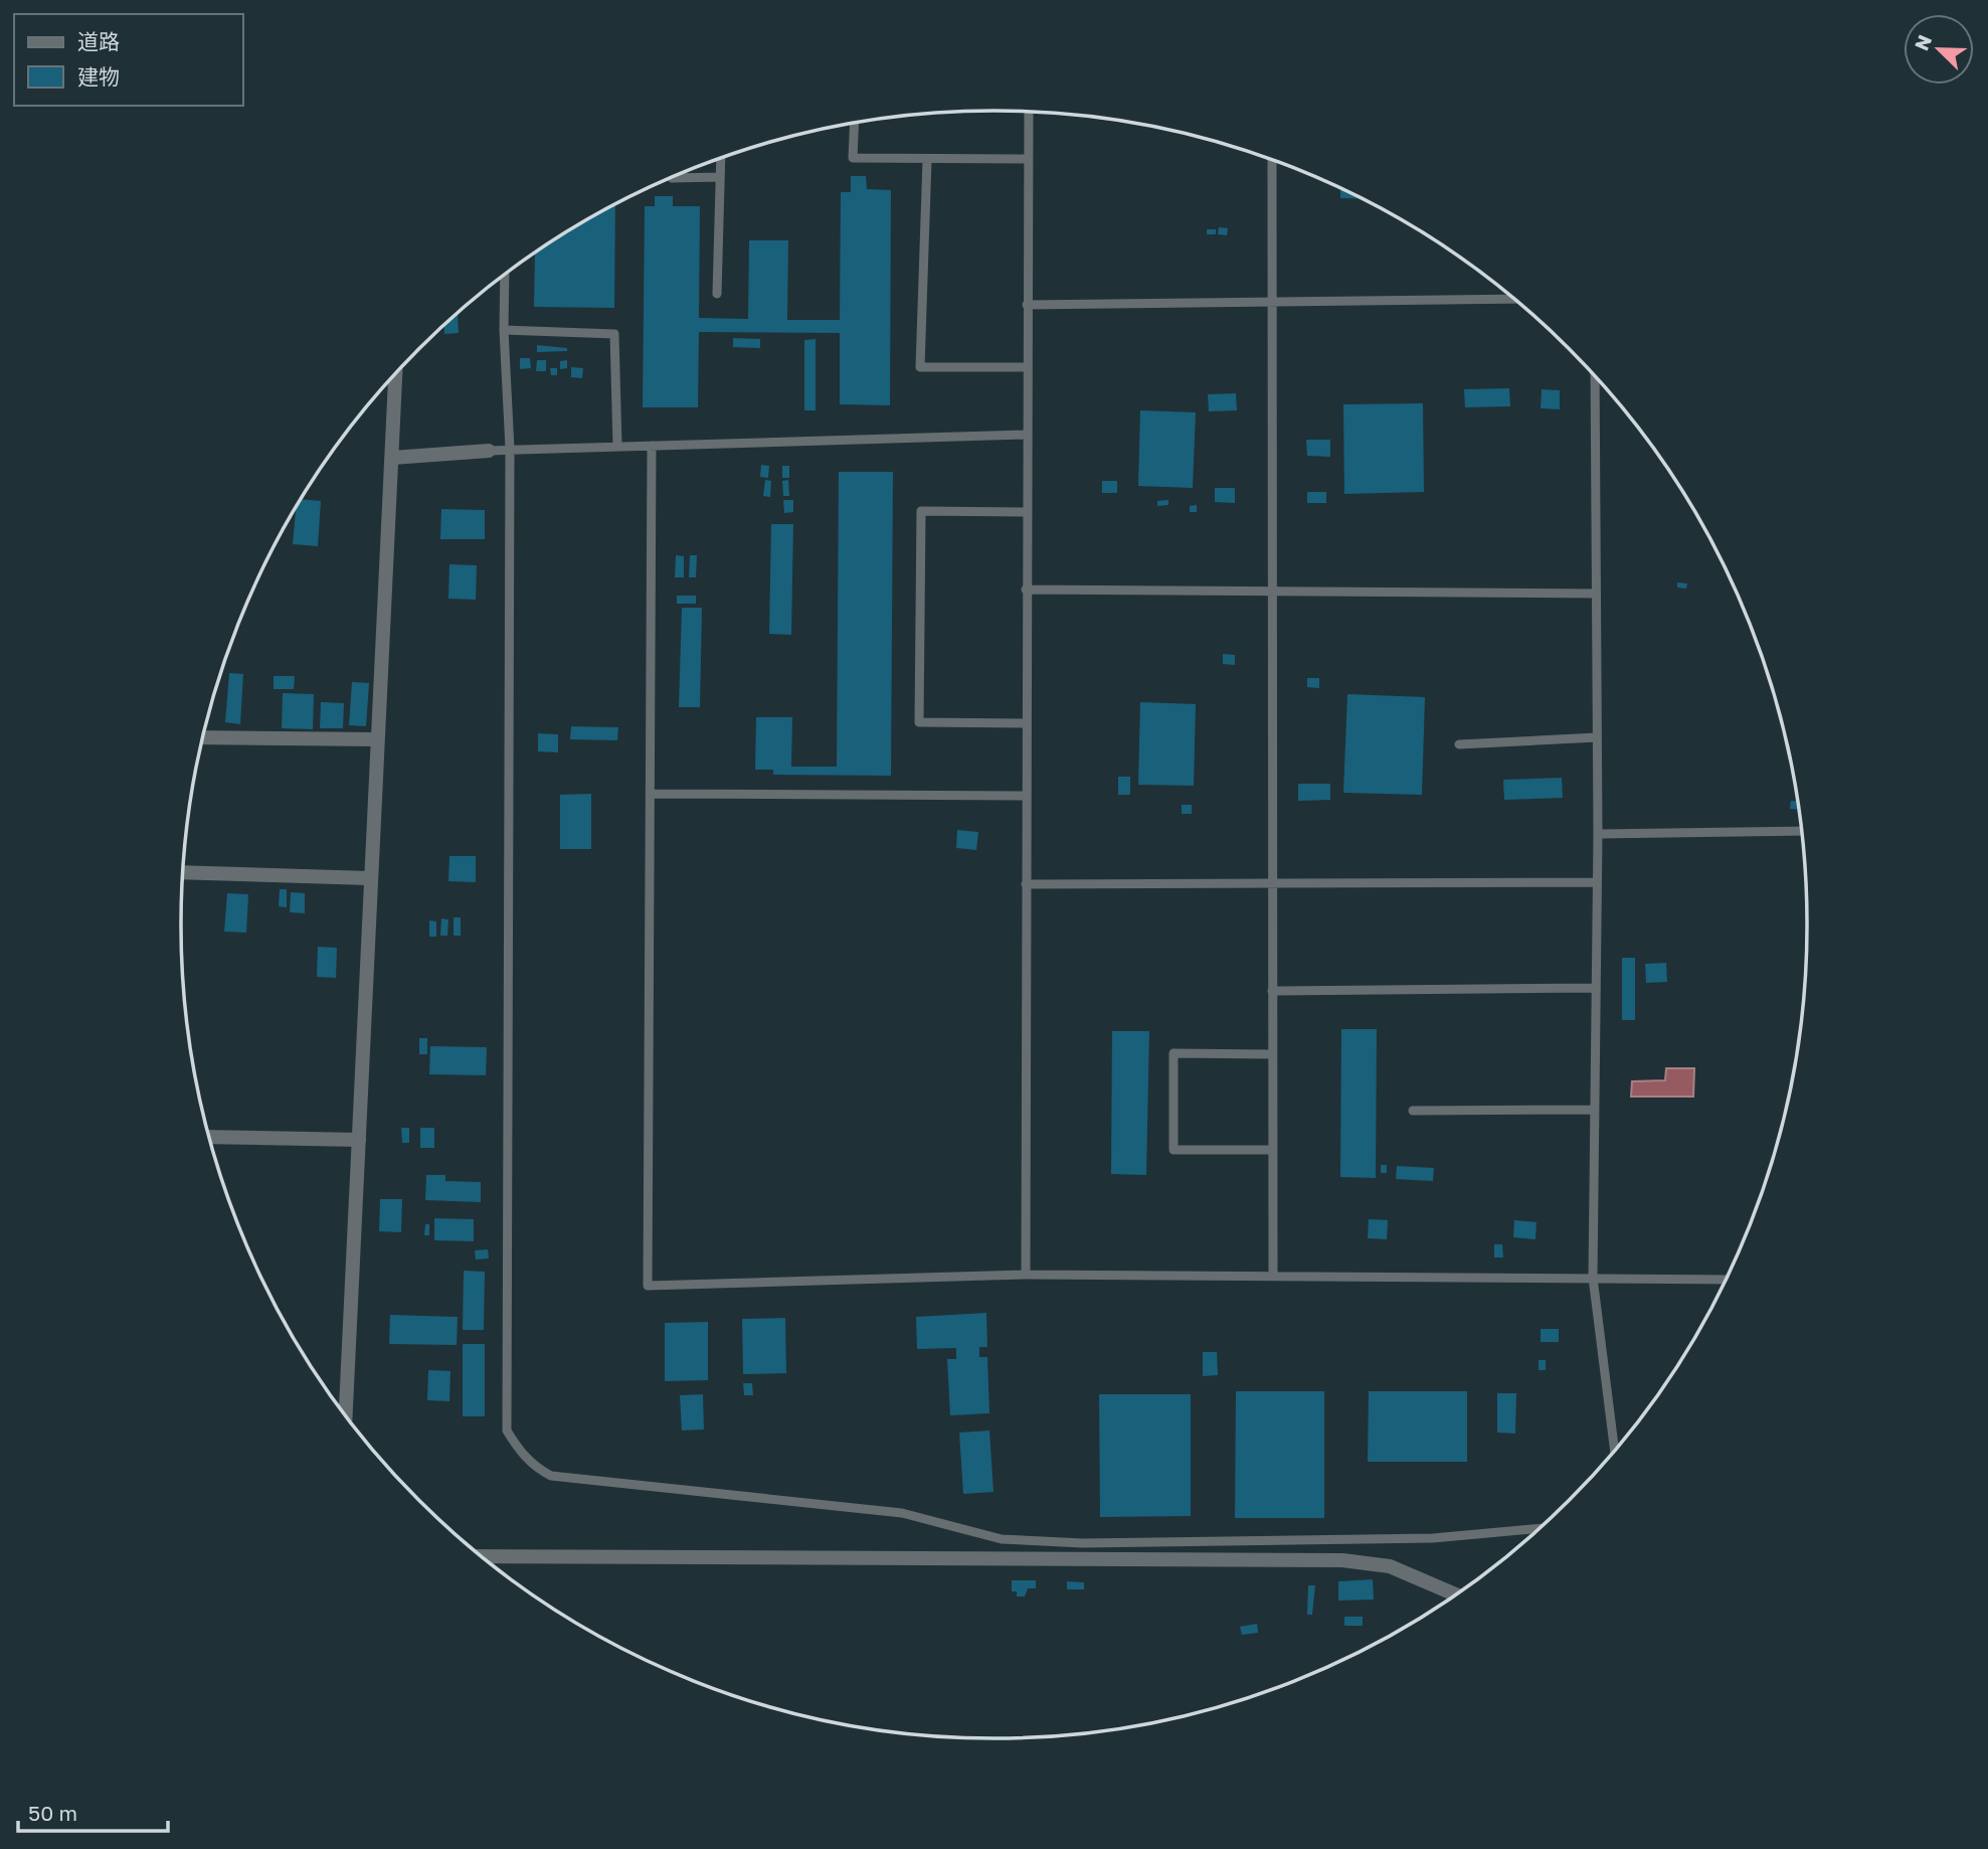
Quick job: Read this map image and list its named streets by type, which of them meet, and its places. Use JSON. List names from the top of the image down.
{
  "legend": ["道路", "建物"],
  "scale_bar": "50 m",
  "north": "top left"
}
